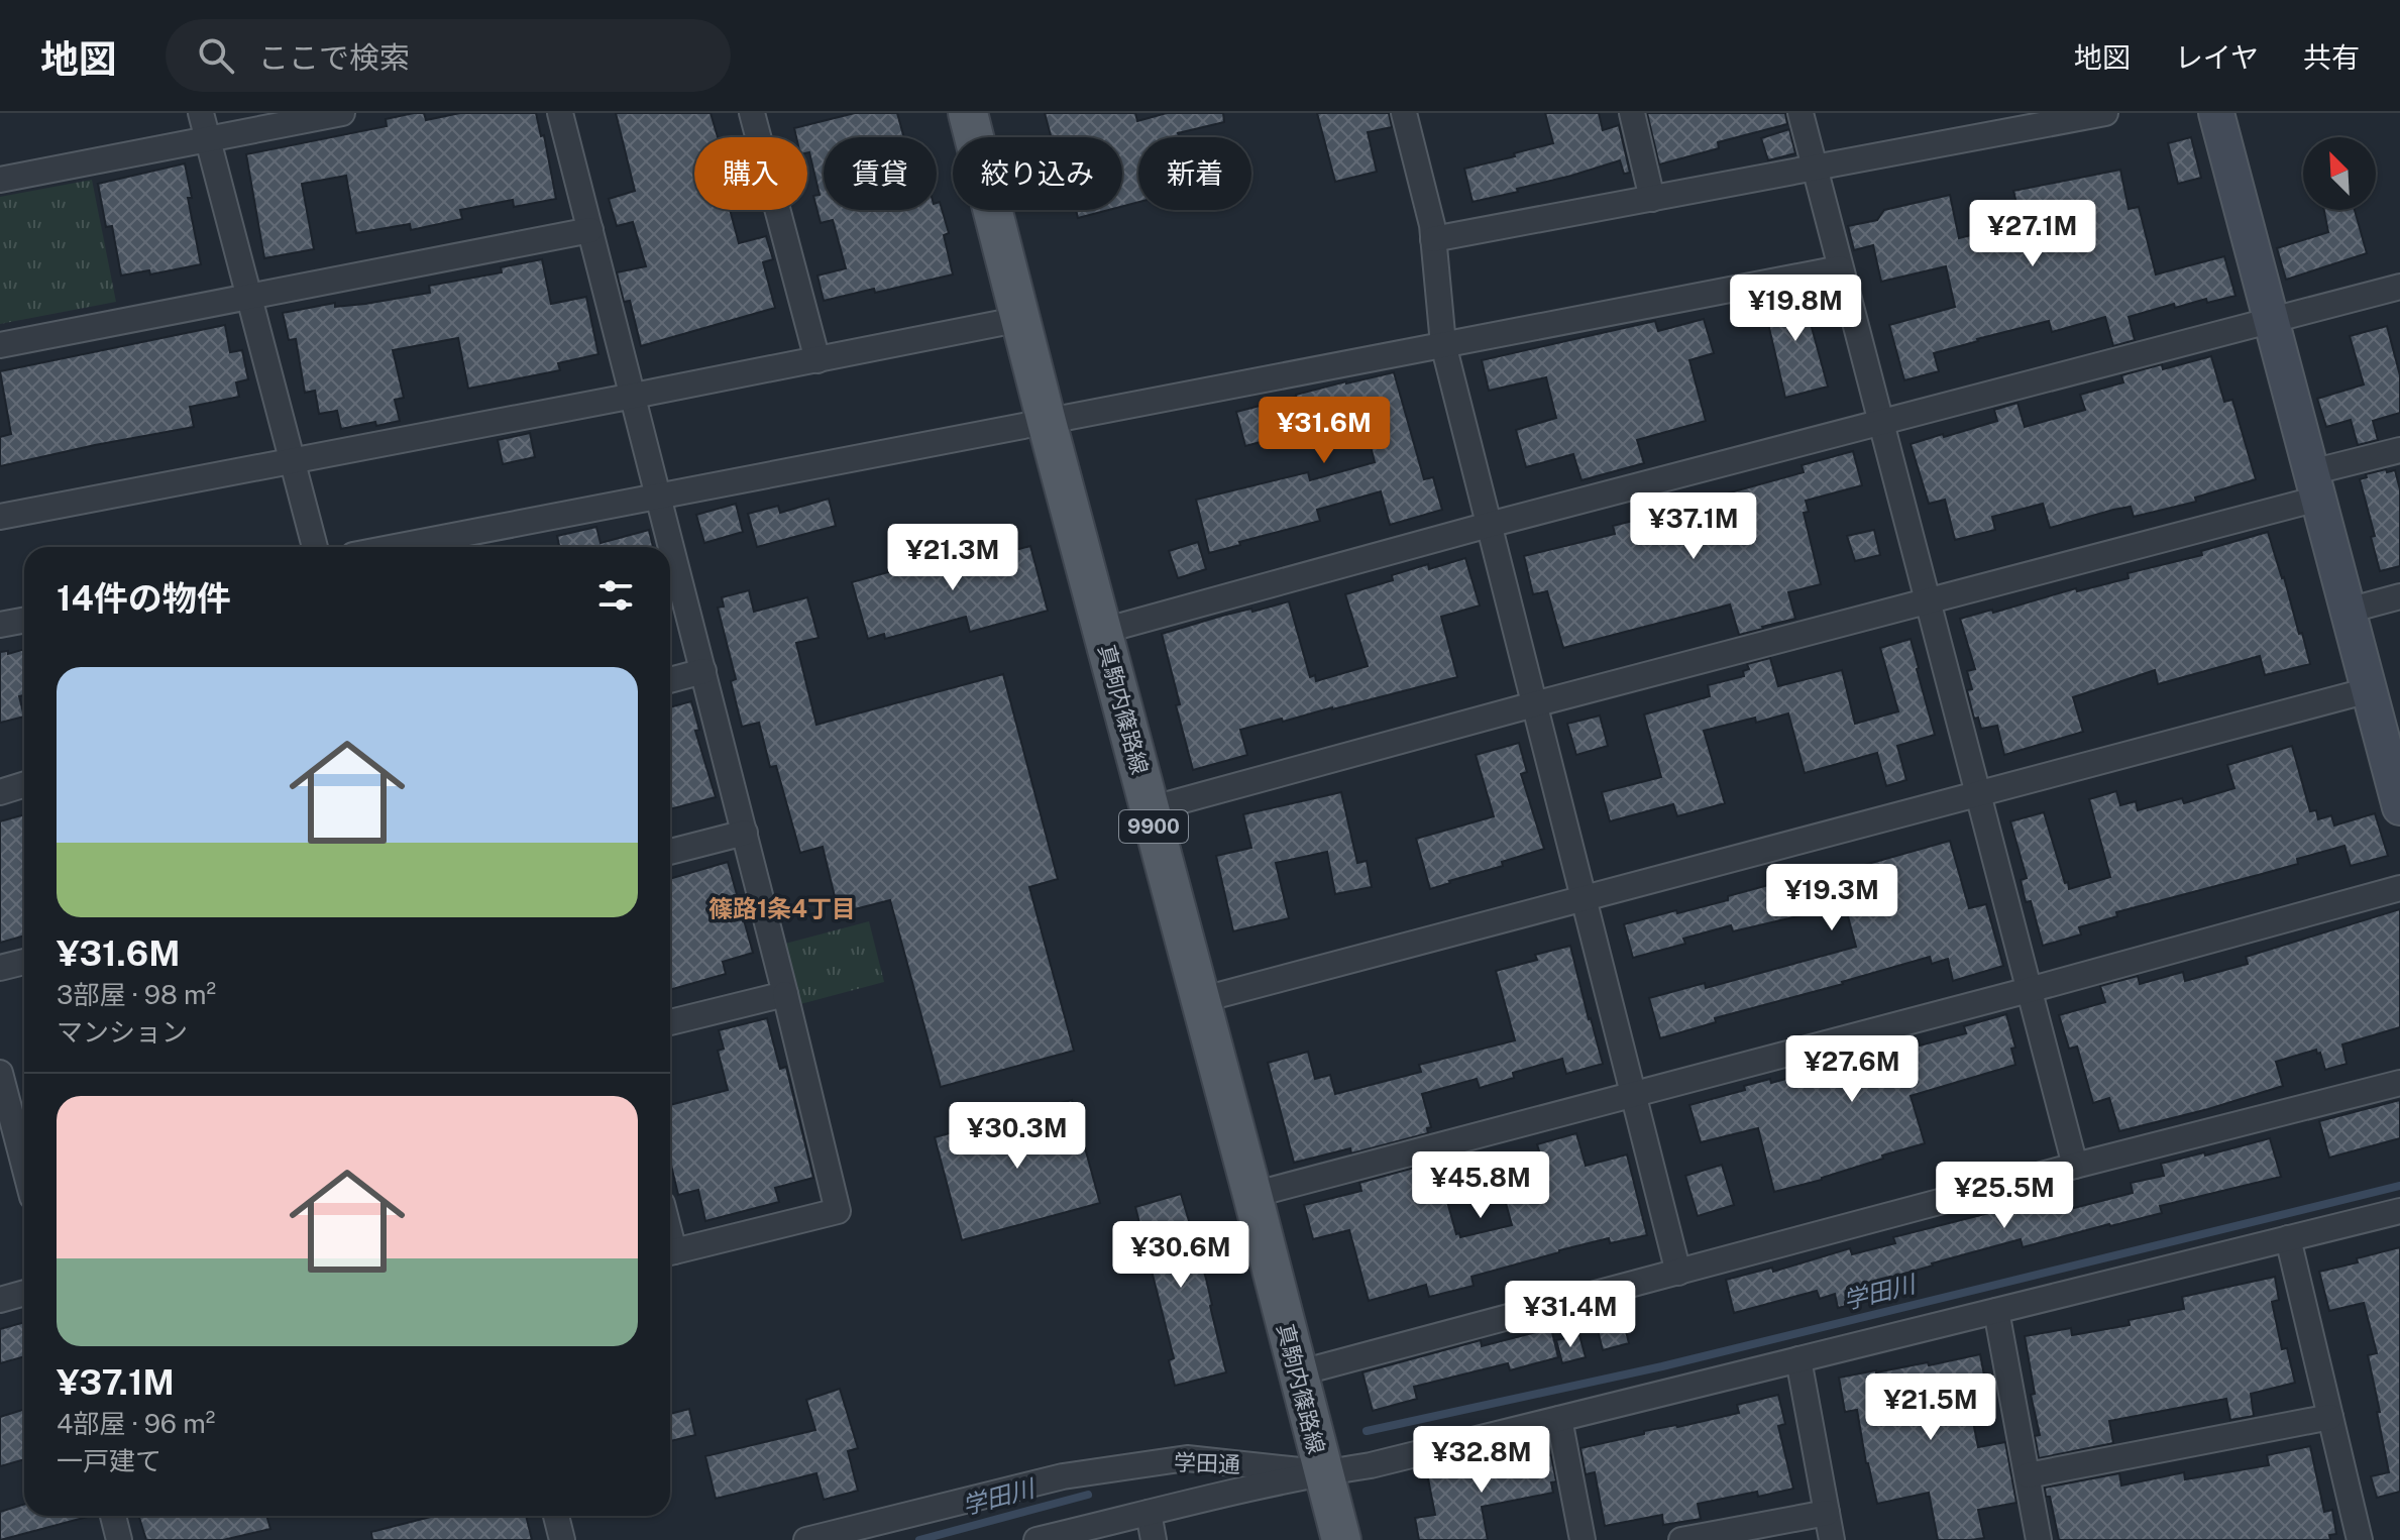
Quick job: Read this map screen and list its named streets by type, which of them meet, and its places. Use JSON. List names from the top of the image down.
{
  "streets": {
    "main road": ["真駒内篠路線", "9900"],
    "street": ["学田通"]
  },
  "crossings": [
    ["真駒内篠路線", "学田通"]
  ],
  "districts": ["篠路1条4丁目"],
  "water": ["学田川"],
  "north": "top left",
  "page": {
    "header": "地図",
    "search": "ここで検索",
    "nav": ["地図", "レイヤ", "共有"],
    "chip": [
      "購入",
      "賃貸",
      "絞り込み",
      "新着"
    ],
    "price": [
      "¥27.1M",
      "¥19.8M",
      "¥31.6M",
      "¥37.1M",
      "¥21.3M",
      "¥19.3M",
      "¥27.6M",
      "¥30.3M",
      "¥45.8M",
      "¥25.5M",
      "¥30.6M",
      "¥31.4M",
      "¥21.5M",
      "¥32.8M"
    ],
    "heading": "14件の物件",
    "list": [
      {
        "name": "¥31.6M",
        "note": "3部屋 · 98 m² · マンション"
      },
      {
        "name": "¥37.1M",
        "note": "4部屋 · 96 m² · 一戸建て"
      }
    ]
  }
}
